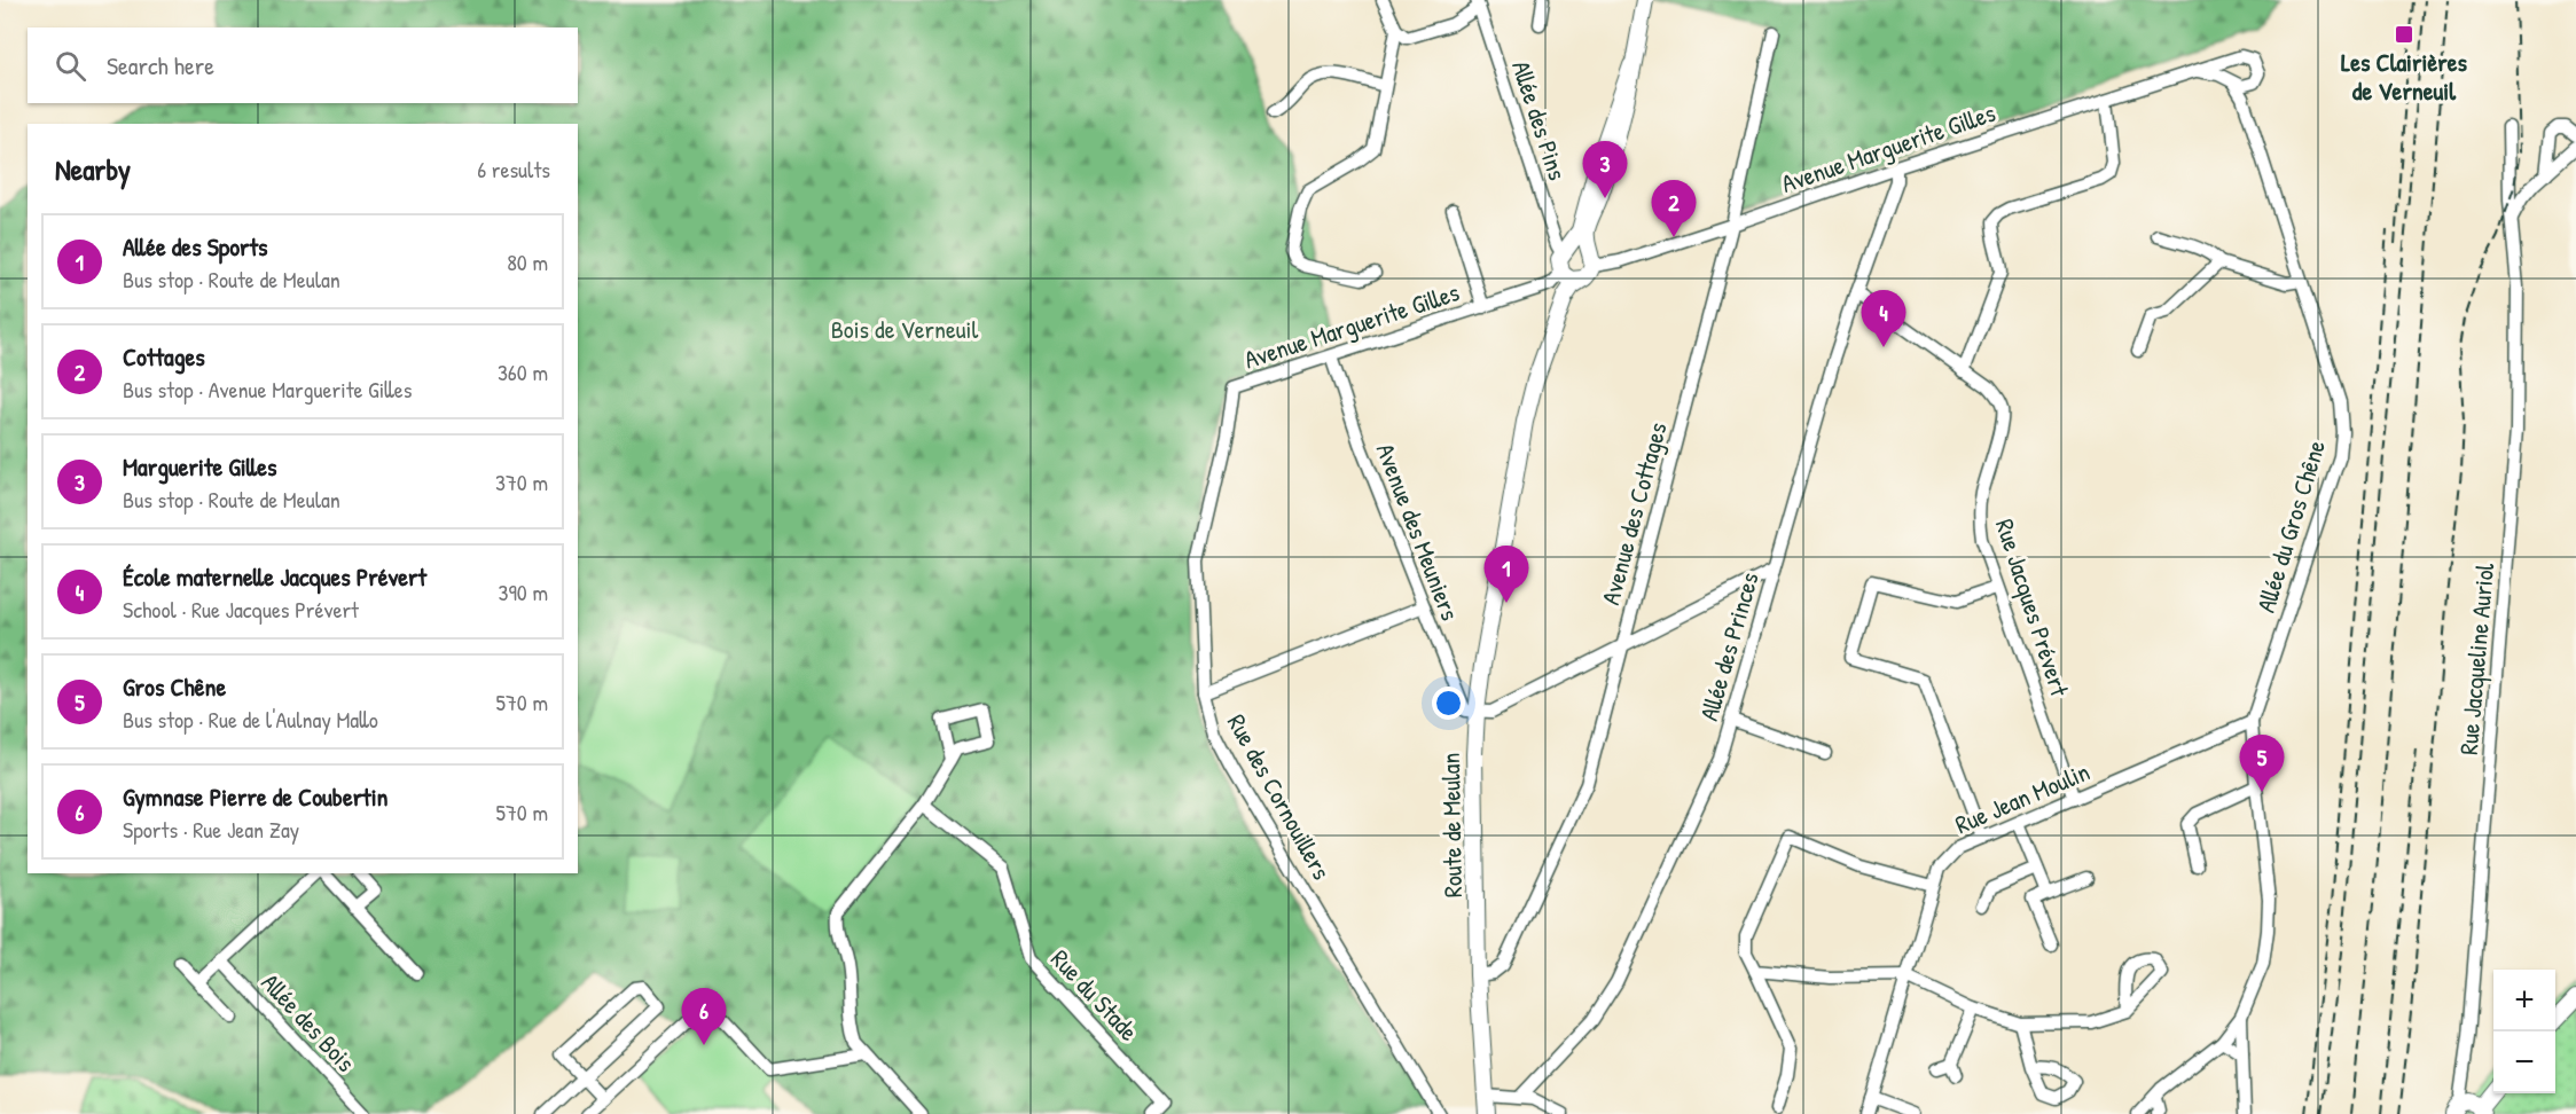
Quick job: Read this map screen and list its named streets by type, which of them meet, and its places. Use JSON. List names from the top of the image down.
{
  "streets": {
    "main road": ["Route de Meulan"],
    "street": [
      "Allée des Pins",
      "Avenue Marguerite Gilles",
      "Avenue des Cottages",
      "Allée du Gros Chêne",
      "Avenue des Meuniers",
      "Rue Jacques Prévert",
      "Allée des Princes",
      "Rue Jacqueline Auriol",
      "Rue des Cornouillers",
      "Rue Jean Moulin",
      "Rue du Stade",
      "Allée des Bois"
    ]
  },
  "crossings": [
    ["Allée des Pins", "Avenue Marguerite Gilles"],
    ["Allée des Pins", "Route de Meulan"],
    ["Avenue Marguerite Gilles", "Avenue des Cottages"],
    ["Avenue Marguerite Gilles", "Allée du Gros Chêne"],
    ["Avenue Marguerite Gilles", "Avenue des Meuniers"],
    ["Avenue Marguerite Gilles", "Allée des Princes"],
    ["Avenue Marguerite Gilles", "Rue des Cornouillers"],
    ["Avenue Marguerite Gilles", "Route de Meulan"],
    ["Avenue des Cottages", "Route de Meulan"],
    ["Allée du Gros Chêne", "Rue Jean Moulin"],
    ["Avenue des Meuniers", "Route de Meulan"],
    ["Rue Jacques Prévert", "Allée des Princes"],
    ["Rue Jacques Prévert", "Rue Jean Moulin"]
  ],
  "parks": ["Bois de Verneuil"],
  "places": {
    "transit": ["Les Clairières de Verneuil"]
  },
  "page": {
    "search": "Search here",
    "heading": ["Nearby", "6 results"],
    "pins": [
      "3",
      "2",
      "4",
      "1",
      "5",
      "6"
    ],
    "list": [
      {
        "mark": "1",
        "name": "Allée des Sports",
        "note": "Bus stop · Route de Meulan",
        "value": "80 m"
      },
      {
        "mark": "2",
        "name": "Cottages",
        "note": "Bus stop · Avenue Marguerite Gilles",
        "value": "360 m"
      },
      {
        "mark": "3",
        "name": "Marguerite Gilles",
        "note": "Bus stop · Route de Meulan",
        "value": "370 m"
      },
      {
        "mark": "4",
        "name": "École maternelle Jacques Prévert",
        "note": "School · Rue Jacques Prévert",
        "value": "390 m"
      },
      {
        "mark": "5",
        "name": "Gros Chêne",
        "note": "Bus stop · Rue de l'Aulnay Mallo",
        "value": "570 m"
      },
      {
        "mark": "6",
        "name": "Gymnase Pierre de Coubertin",
        "note": "Sports · Rue Jean Zay",
        "value": "570 m"
      }
    ],
    "map_buttons": ["+", "−"]
  }
}
